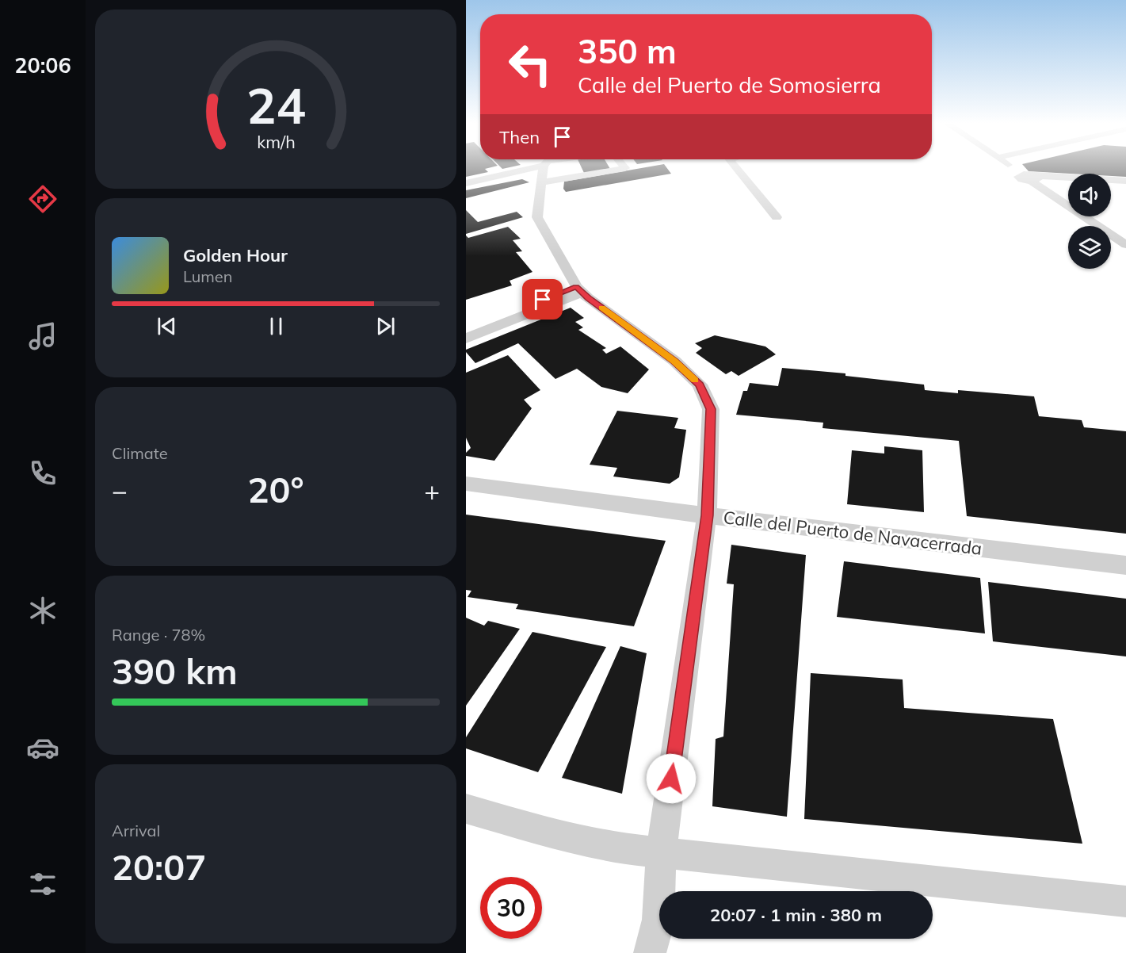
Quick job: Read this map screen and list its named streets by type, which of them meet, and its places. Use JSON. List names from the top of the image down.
{
  "streets": {
    "street": ["Calle del Puerto de Navacerrada"]
  },
  "page": {
    "tabs": "20:06",
    "turn": ["350 m", "Calle del Puerto de Somosierra"],
    "then": "Then",
    "song": ["Golden Hour", "Lumen"],
    "tile": [
      "Climate",
      ["Range · 78%", "390 km"],
      ["Arrival", "20:07"]
    ],
    "heat": ["−", "20°", "+"],
    "limit": "30",
    "trip": "20:07 · 1 min · 380 m",
    "gauge": ["24", "km/h"]
  }
}
